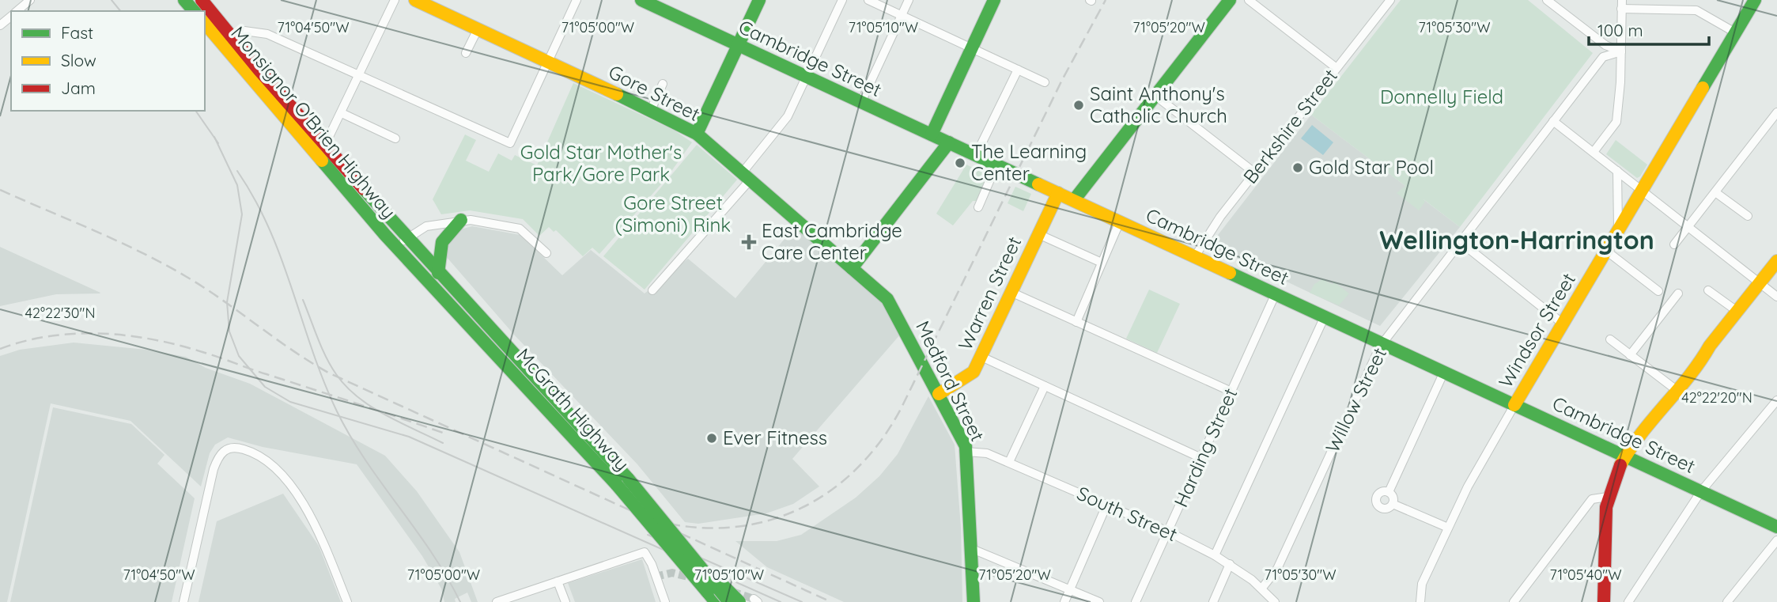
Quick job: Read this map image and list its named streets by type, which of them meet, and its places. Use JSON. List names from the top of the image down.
{
  "streets": {
    "main road": [
      "Cambridge Street",
      "Gore Street",
      "Monsignor O'Brien Highway",
      "Warren Street",
      "Windsor Street",
      "Medford Street",
      "McGrath Highway"
    ],
    "street": [
      "Berkshire Street",
      "Willow Street",
      "Harding Street",
      "South Street"
    ]
  },
  "crossings": [
    ["Cambridge Street", "Berkshire Street"],
    ["Cambridge Street", "Warren Street"],
    ["Cambridge Street", "Windsor Street"],
    ["Cambridge Street", "Willow Street"],
    ["Cambridge Street", "Harding Street"],
    ["Gore Street", "Medford Street"],
    ["Monsignor O'Brien Highway", "McGrath Highway"],
    ["Warren Street", "Medford Street"],
    ["Medford Street", "South Street"],
    ["Willow Street", "South Street"],
    ["Harding Street", "South Street"]
  ],
  "districts": ["Wellington-Harrington"],
  "parks": ["Donnelly Field", "Gold Star Mother's Park/Gore Park", "Gore Street (Simoni) Rink"],
  "places": {
    "other": [
      "Saint Anthony's Catholic Church",
      "The Learning Center",
      "Gold Star Pool",
      "Ever Fitness"
    ],
    "health": ["East Cambridge Care Center"]
  },
  "legend": ["Fast", "Slow", "Jam"],
  "scale_bar": "100 m",
  "coordinates": [
    "71°04'50\"W",
    "71°05'00\"W",
    "71°05'10\"W",
    "71°05'20\"W",
    "71°05'30\"W",
    "42°22'30\"N",
    "42°22'20\"N",
    "71°05'40\"W"
  ]
}
